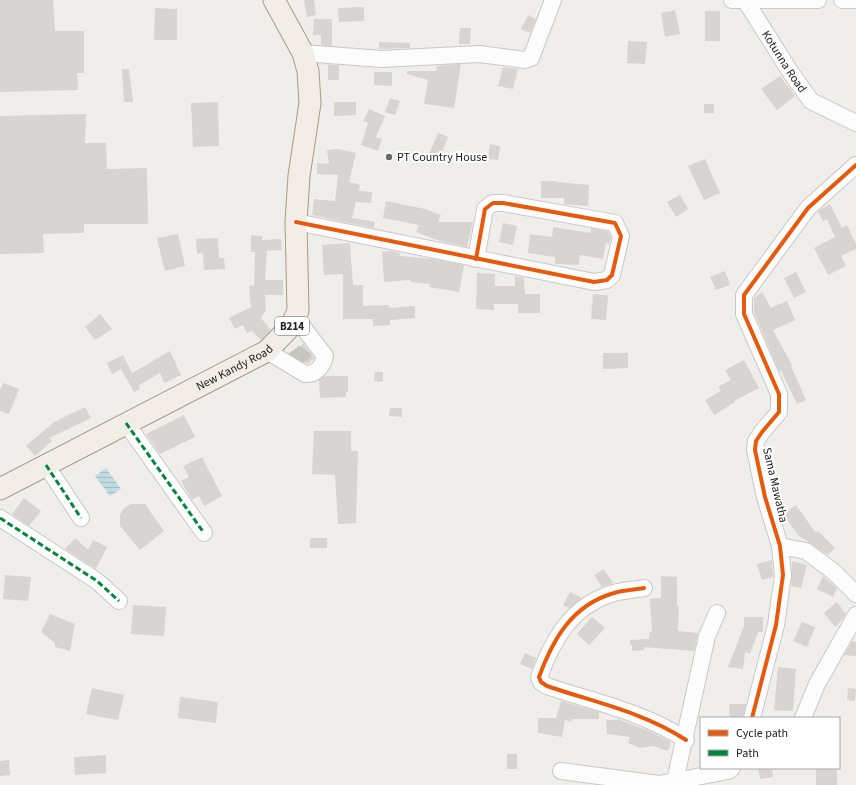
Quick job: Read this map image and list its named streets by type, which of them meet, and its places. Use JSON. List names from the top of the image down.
{
  "streets": {
    "main road": ["B214", "New Kandy Road"],
    "street": ["Kotunna Road", "Sama Mawatha"]
  },
  "crossings": [
    ["B214", "New Kandy Road"]
  ],
  "places": ["PT Country House"],
  "legend": ["Cycle path", "Path"]
}
